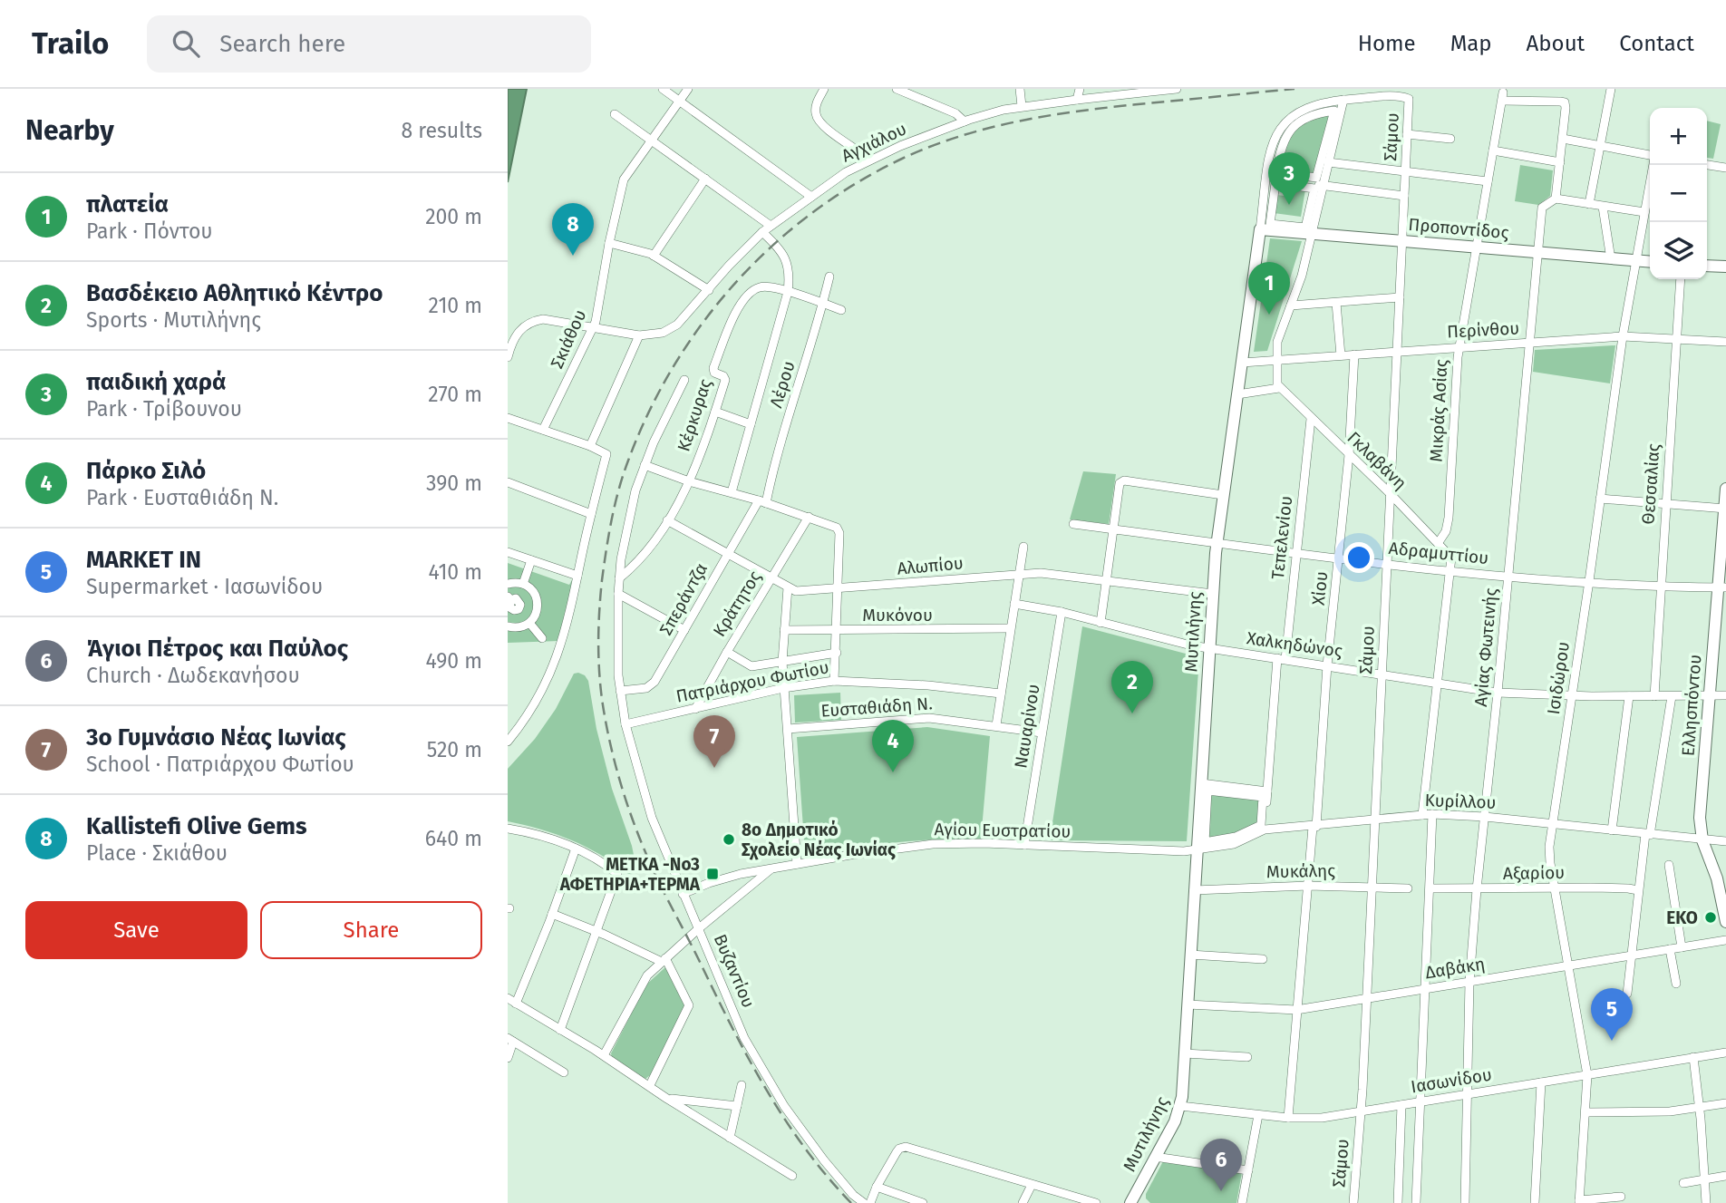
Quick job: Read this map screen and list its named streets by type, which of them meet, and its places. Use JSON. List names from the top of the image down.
{
  "streets": {
    "street": [
      "Σάμου",
      "Αγχιάλου",
      "Προποντίδος",
      "Περίνθου",
      "Σκιάθου",
      "Λέρου",
      "Μικράς Ασίας",
      "Κέρκυρας",
      "Γκλαβάνη",
      "Θεσσαλίας",
      "Τεπελενίου",
      "Αδραμυττίου",
      "Αλωπίου",
      "Χίου",
      "Σπεράντζα",
      "Κράτητος",
      "Μυκόνου",
      "Μυτιλήνης",
      "Χαλκηδώνος",
      "Αγίας Φωτεινής",
      "Ισιδώρου",
      "Πατριάρχου Φωτίου",
      "Ελλησπόντου",
      "Ευσταθιάδη Ν.",
      "Ναυαρίνου",
      "Κυρίλλου",
      "Αγίου Ευστρατίου",
      "Μυκάλης",
      "Αξαρίου",
      "Δαβάκη",
      "Βυζαντίου",
      "Ιασωνίδου"
    ]
  },
  "crossings": [
    ["Σάμου", "Προποντίδος"],
    ["Σάμου", "Περίνθου"],
    ["Σάμου", "Γκλαβάνη"],
    ["Σάμου", "Αδραμυττίου"],
    ["Σάμου", "Μυτιλήνης"],
    ["Σάμου", "Χαλκηδώνος"],
    ["Σάμου", "Κυρίλλου"],
    ["Σάμου", "Μυκάλης"],
    ["Σάμου", "Δαβάκη"],
    ["Σάμου", "Ιασωνίδου"],
    ["Προποντίδος", "Μικράς Ασίας"],
    ["Προποντίδος", "Μυτιλήνης"],
    ["Προποντίδος", "Αγίας Φωτεινής"],
    ["Προποντίδος", "Ισιδώρου"],
    ["Περίνθου", "Μικράς Ασίας"],
    ["Περίνθου", "Θεσσαλίας"],
    ["Περίνθου", "Χίου"],
    ["Περίνθου", "Μυτιλήνης"],
    ["Περίνθου", "Αγίας Φωτεινής"],
    ["Περίνθου", "Ισιδώρου"],
    ["Λέρου", "Σπεράντζα"],
    ["Μικράς Ασίας", "Γκλαβάνη"],
    ["Μικράς Ασίας", "Αγίας Φωτεινής"],
    ["Κέρκυρας", "Αλωπίου"],
    ["Κέρκυρας", "Σπεράντζα"],
    ["Κέρκυρας", "Πατριάρχου Φωτίου"],
    ["Κέρκυρας", "Βυζαντίου"],
    ["Γκλαβάνη", "Τεπελενίου"],
    ["Γκλαβάνη", "Αδραμυττίου"],
    ["Γκλαβάνη", "Χίου"],
    ["Θεσσαλίας", "Αδραμυττίου"],
    ["Θεσσαλίας", "Χαλκηδώνος"],
    ["Τεπελενίου", "Αδραμυττίου"],
    ["Τεπελενίου", "Χαλκηδώνος"],
    ["Τεπελενίου", "Κυρίλλου"],
    ["Αδραμυττίου", "Χίου"],
    ["Αδραμυττίου", "Μυτιλήνης"],
    ["Αδραμυττίου", "Αγίας Φωτεινής"],
    ["Αδραμυττίου", "Ισιδώρου"],
    ["Αδραμυττίου", "Ελλησπόντου"],
    ["Αλωπίου", "Σπεράντζα"],
    ["Αλωπίου", "Κράτητος"],
    ["Αλωπίου", "Μυτιλήνης"],
    ["Χίου", "Χαλκηδώνος"],
    ["Χίου", "Κυρίλλου"],
    ["Χίου", "Μυκάλης"],
    ["Χίου", "Δαβάκη"],
    ["Χίου", "Ιασωνίδου"],
    ["Κράτητος", "Πατριάρχου Φωτίου"],
    ["Μυτιλήνης", "Χαλκηδώνος"],
    ["Μυτιλήνης", "Κυρίλλου"],
    ["Μυτιλήνης", "Αγίου Ευστρατίου"],
    ["Μυτιλήνης", "Μυκάλης"],
    ["Μυτιλήνης", "Δαβάκη"],
    ["Μυτιλήνης", "Ιασωνίδου"],
    ["Χαλκηδώνος", "Αγίας Φωτεινής"],
    ["Χαλκηδώνος", "Ισιδώρου"],
    ["Χαλκηδώνος", "Ελλησπόντου"],
    ["Χαλκηδώνος", "Ναυαρίνου"],
    ["Αγίας Φωτεινής", "Κυρίλλου"],
    ["Αγίας Φωτεινής", "Αξαρίου"],
    ["Αγίας Φωτεινής", "Δαβάκη"],
    ["Αγίας Φωτεινής", "Ιασωνίδου"],
    ["Ισιδώρου", "Κυρίλλου"],
    ["Ισιδώρου", "Αξαρίου"],
    ["Ισιδώρου", "Δαβάκη"],
    ["Ισιδώρου", "Ιασωνίδου"],
    ["Πατριάρχου Φωτίου", "Βυζαντίου"],
    ["Ελλησπόντου", "Κυρίλλου"],
    ["Ευσταθιάδη Ν.", "Ναυαρίνου"],
    ["Ναυαρίνου", "Αγίου Ευστρατίου"],
    ["Κυρίλλου", "Αγίου Ευστρατίου"],
    ["Αγίου Ευστρατίου", "Βυζαντίου"]
  ],
  "places": {
    "other": ["8ο Δημοτικό Σχολείο Νέας Ιωνίας", "ΕΚΟ"],
    "transit": ["ΜΕΤΚΑ -Νο3 ΑΦΕΤΗΡΙΑ+ΤΕΡΜΑ"]
  },
  "page": {
    "header": "Trailo",
    "search": "Search here",
    "nav": [
      "Home",
      "Map",
      "About",
      "Contact"
    ],
    "heading": ["Nearby", "8 results"],
    "map_buttons": ["+", "−"],
    "pins": [
      "3",
      "8",
      "1",
      "2",
      "7",
      "4",
      "5",
      "6"
    ],
    "list": [
      {
        "mark": "1",
        "name": "πλατεία",
        "note": "Park · Πόντου",
        "value": "200 m"
      },
      {
        "mark": "2",
        "name": "Βασδέκειο Αθλητικό Κέντρο",
        "note": "Sports · Μυτιλήνης",
        "value": "210 m"
      },
      {
        "mark": "3",
        "name": "παιδική χαρά",
        "note": "Park · Τρίβουνου",
        "value": "270 m"
      },
      {
        "mark": "4",
        "name": "Πάρκο Σιλό",
        "note": "Park · Ευσταθιάδη Ν.",
        "value": "390 m"
      },
      {
        "mark": "5",
        "name": "MARKET IN",
        "note": "Supermarket · Ιασωνίδου",
        "value": "410 m"
      },
      {
        "mark": "6",
        "name": "Άγιοι Πέτρος και Παύλος",
        "note": "Church · Δωδεκανήσου",
        "value": "490 m"
      },
      {
        "mark": "7",
        "name": "3ο Γυμνάσιο Νέας Ιωνίας",
        "note": "School · Πατριάρχου Φωτίου",
        "value": "520 m"
      },
      {
        "mark": "8",
        "name": "Kallistefi Olive Gems",
        "note": "Place · Σκιάθου",
        "value": "640 m"
      }
    ],
    "buttons": ["Save", "Share"]
  }
}
